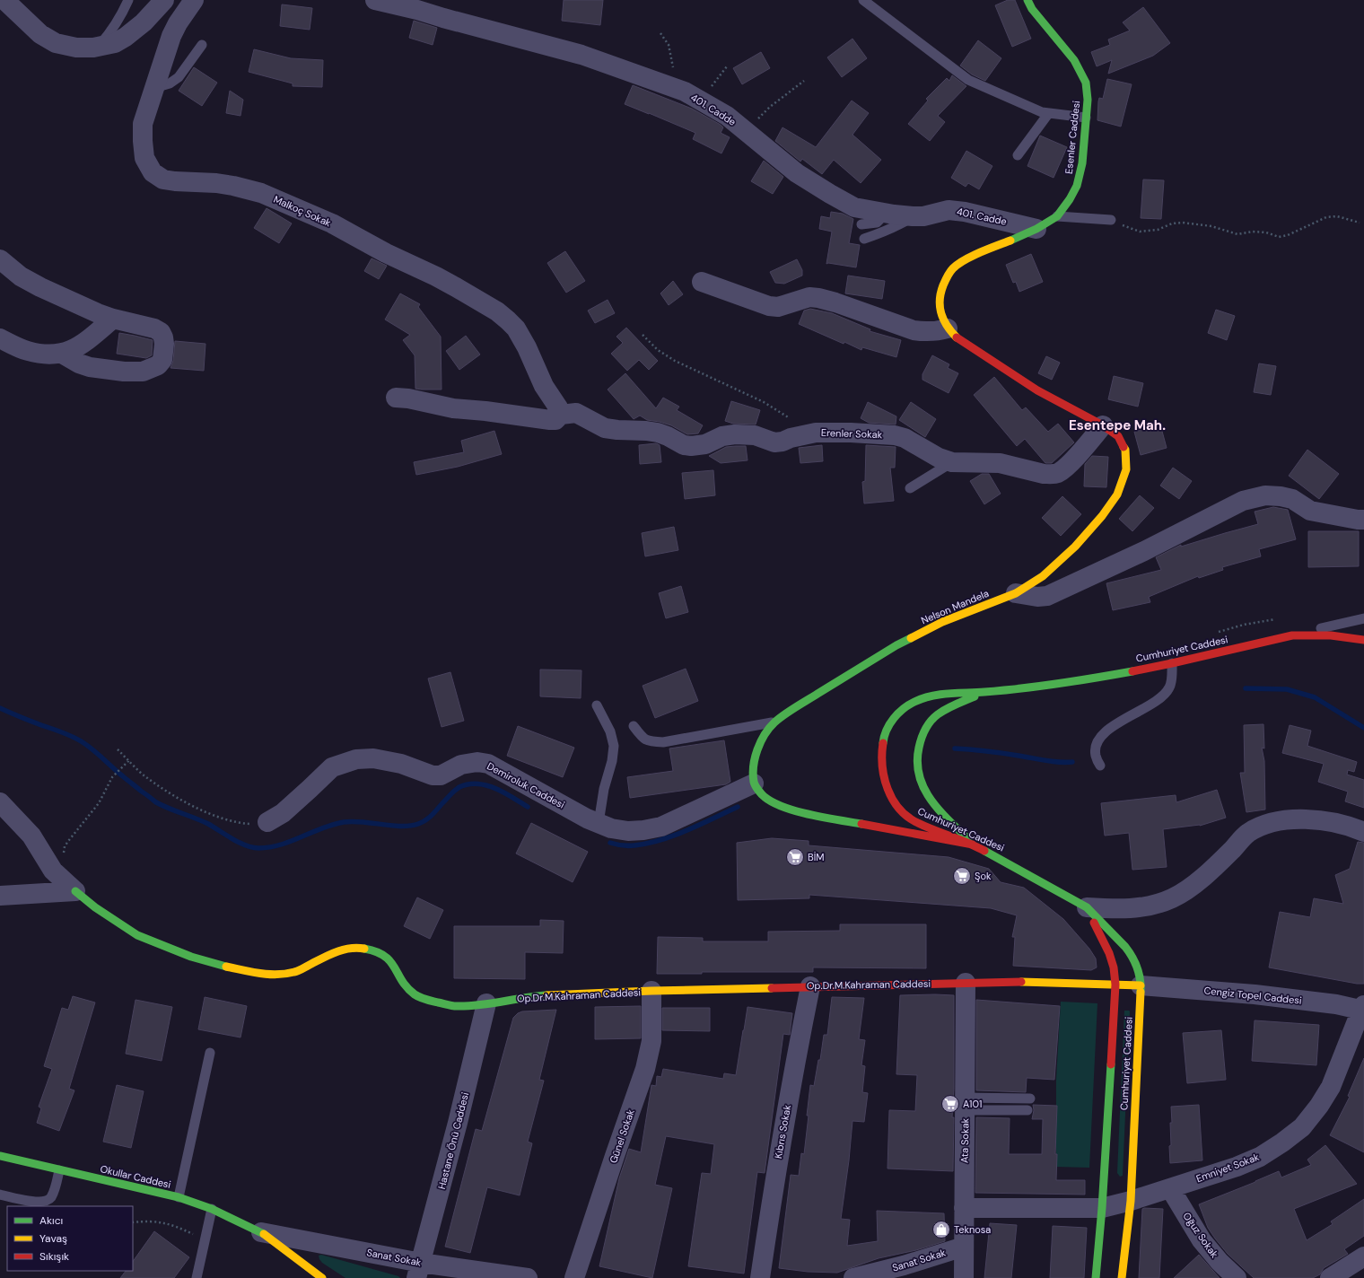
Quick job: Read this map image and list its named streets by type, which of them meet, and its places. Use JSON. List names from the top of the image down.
{
  "streets": {
    "street": [
      "401. Cadde",
      "Esenler Caddesi",
      "Malkoç Sokak",
      "Erenler Sokak",
      "Nelson Mandela",
      "Cumhuriyet Caddesi",
      "Demiroluk Caddesi",
      "Op.Dr.M.Kahraman Caddesi",
      "Cengiz Topel Caddesi",
      "Kıbrıs Sokak",
      "Günel Sokak",
      "Hastane Önü Caddesi",
      "Ata Sokak",
      "Emniyet Sokak",
      "Okullar Caddesi",
      "Oğuz Sokak",
      "Sanat Sokak"
    ]
  },
  "crossings": [
    ["401. Cadde", "Esenler Caddesi"],
    ["Esenler Caddesi", "Nelson Mandela"],
    ["Malkoç Sokak", "Erenler Sokak"],
    ["Erenler Sokak", "Nelson Mandela"],
    ["Nelson Mandela", "Demiroluk Caddesi"],
    ["Cumhuriyet Caddesi", "Op.Dr.M.Kahraman Caddesi"],
    ["Cumhuriyet Caddesi", "Cengiz Topel Caddesi"],
    ["Cumhuriyet Caddesi", "Emniyet Sokak"],
    ["Op.Dr.M.Kahraman Caddesi", "Cengiz Topel Caddesi"],
    ["Op.Dr.M.Kahraman Caddesi", "Kıbrıs Sokak"],
    ["Op.Dr.M.Kahraman Caddesi", "Günel Sokak"],
    ["Op.Dr.M.Kahraman Caddesi", "Hastane Önü Caddesi"],
    ["Op.Dr.M.Kahraman Caddesi", "Ata Sokak"],
    ["Cengiz Topel Caddesi", "Emniyet Sokak"],
    ["Hastane Önü Caddesi", "Sanat Sokak"],
    ["Ata Sokak", "Emniyet Sokak"],
    ["Ata Sokak", "Sanat Sokak"],
    ["Emniyet Sokak", "Oğuz Sokak"],
    ["Okullar Caddesi", "Sanat Sokak"]
  ],
  "districts": ["Esentepe Mah."],
  "places": {
    "supermarket": ["BİM", "Şok", "A101"],
    "shop": ["Teknosa"]
  },
  "legend": ["Akıcı", "Yavaş", "Sıkışık"]
}
